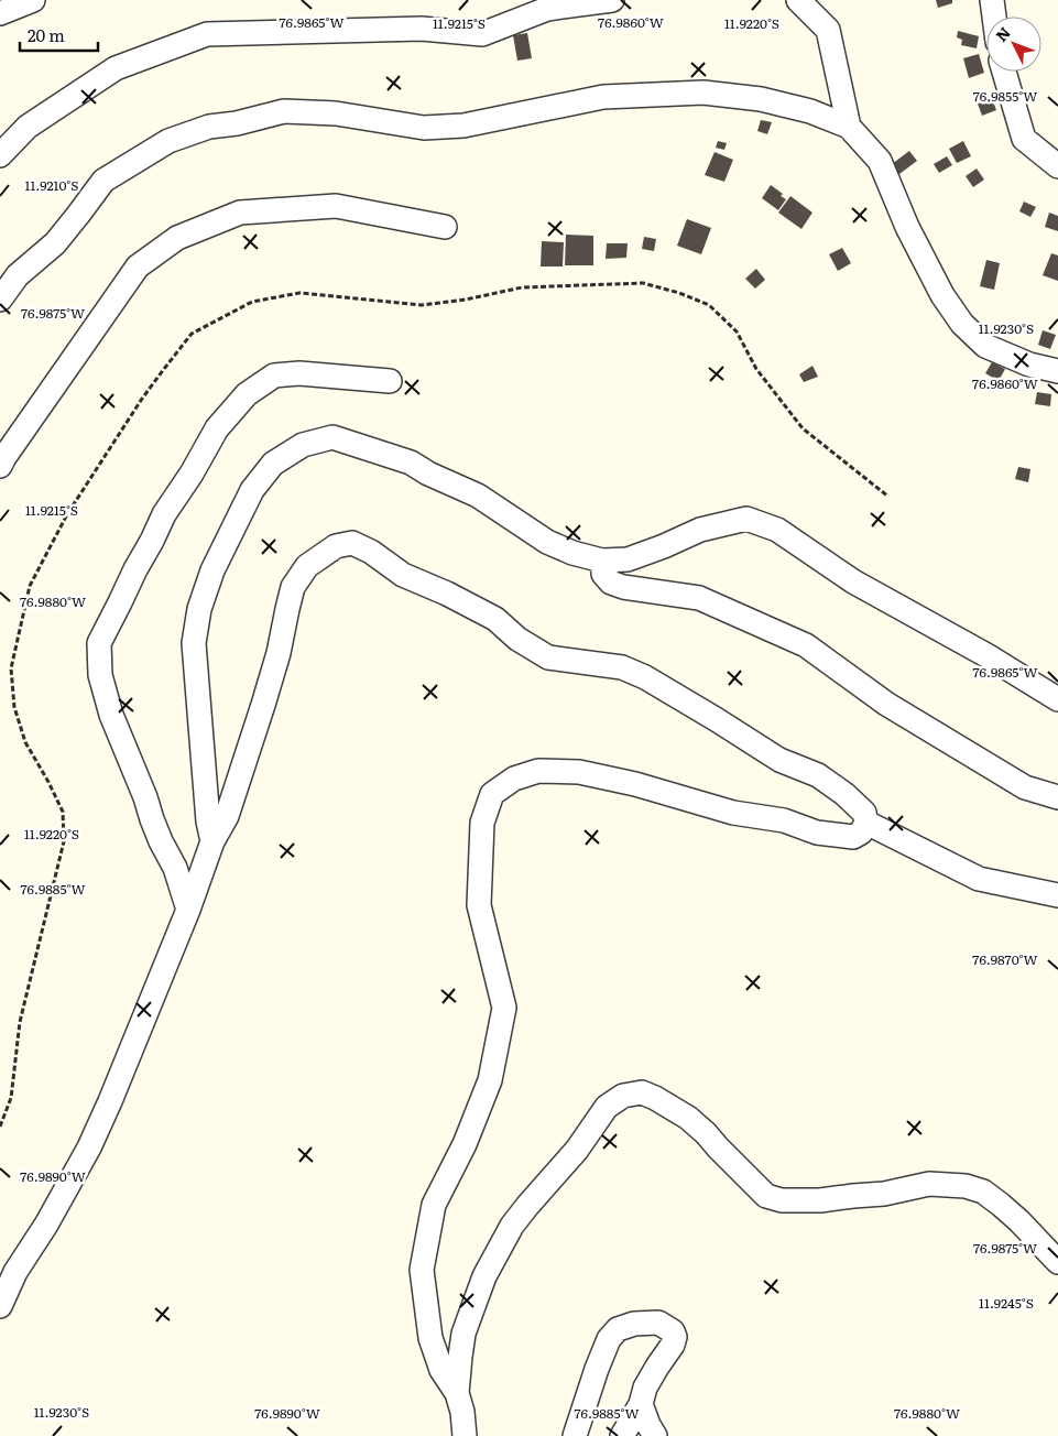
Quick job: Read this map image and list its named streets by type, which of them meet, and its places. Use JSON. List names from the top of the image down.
{
  "scale_bar": "20 m",
  "north": "top left",
  "coordinates": [
    "76.9865°W",
    "76.9860°W",
    "11.9215°S",
    "11.9220°S",
    "76.9855°W",
    "11.9210°S",
    "76.9875°W",
    "11.9230°S",
    "76.9880°W",
    "76.9885°W",
    "76.9870°W",
    "76.9890°W",
    "11.9245°S"
  ]
}
